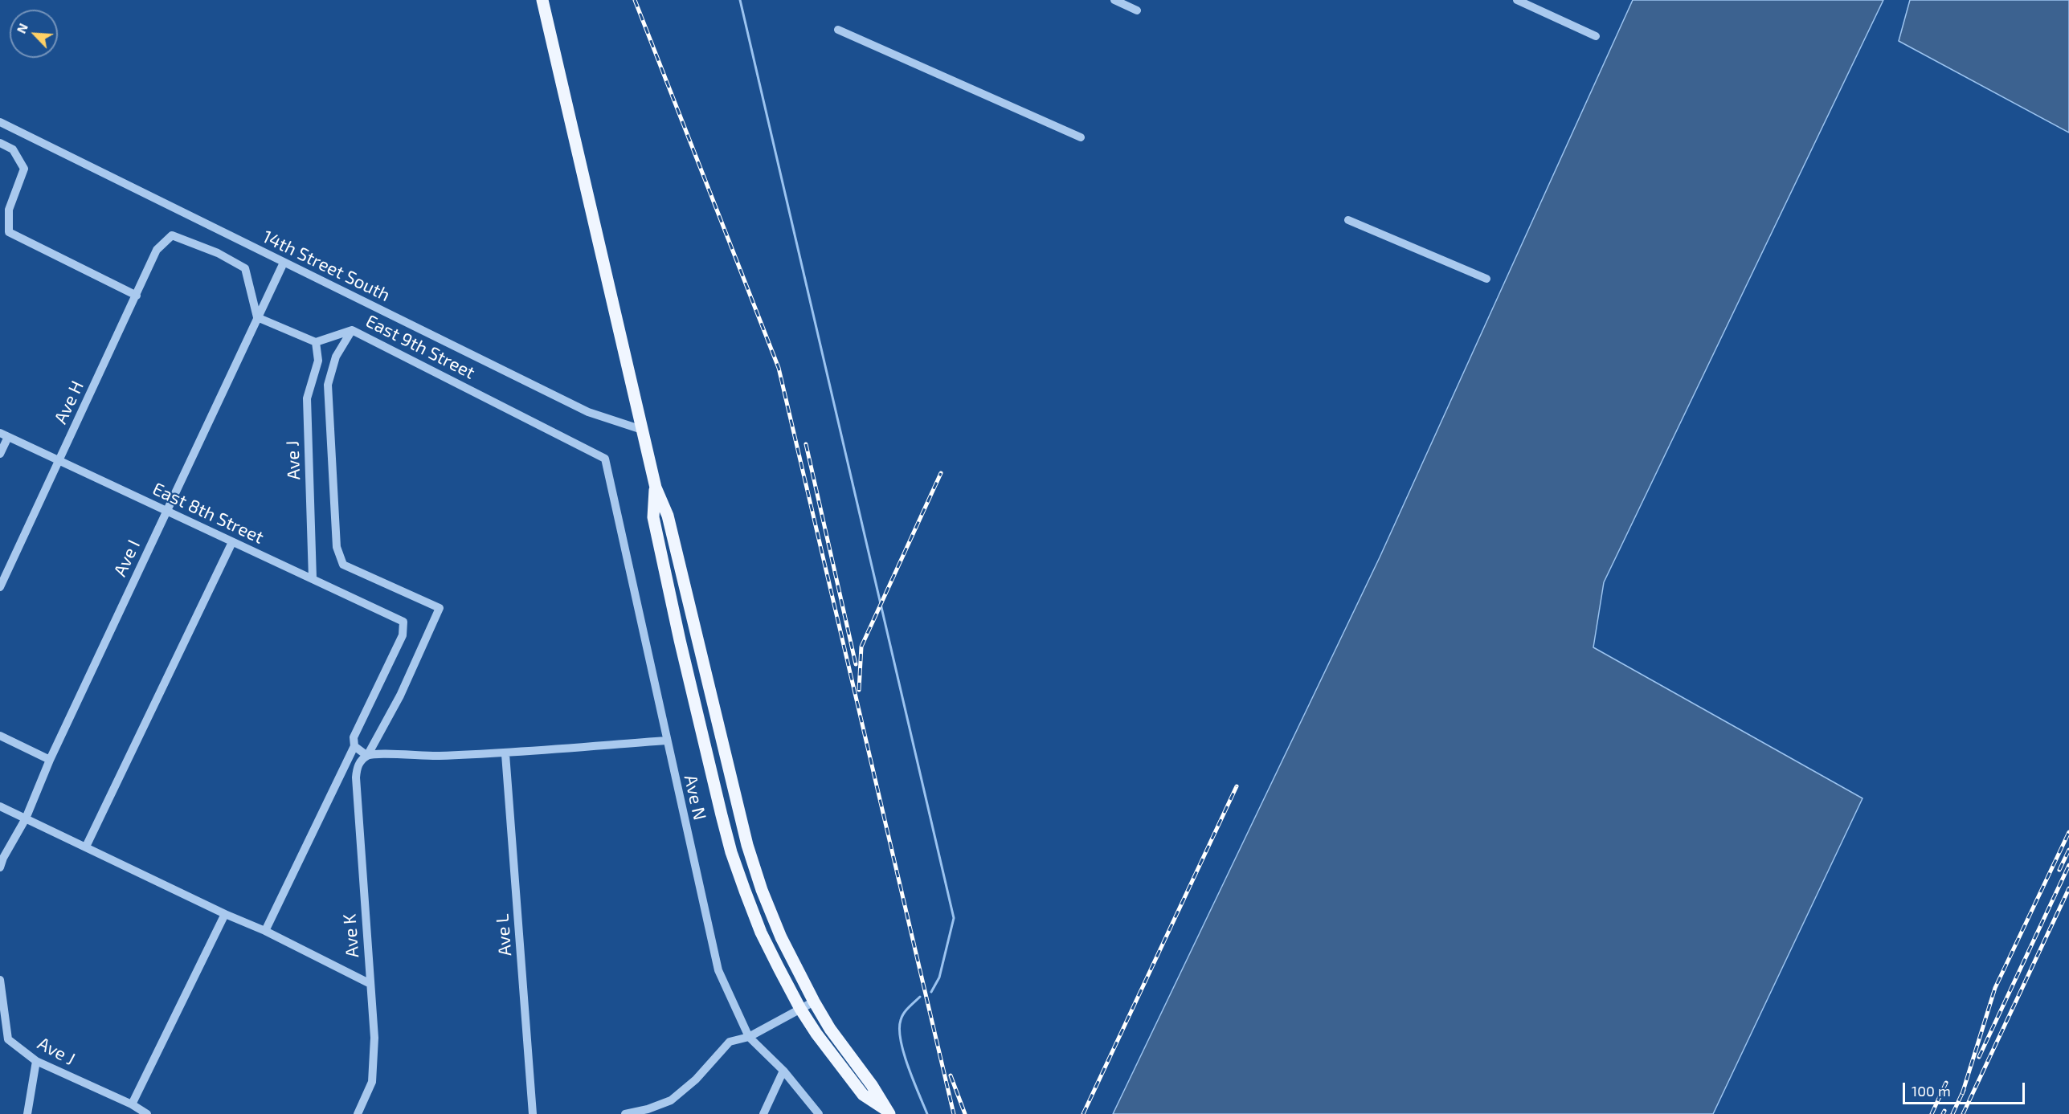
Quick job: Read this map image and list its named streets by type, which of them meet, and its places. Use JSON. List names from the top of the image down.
{
  "streets": {
    "street": [
      "14th Street South",
      "East 9th Street",
      "Ave H",
      "Ave J",
      "East 8th Street",
      "Ave I",
      "Ave N",
      "Ave L",
      "Ave K"
    ]
  },
  "crossings": [
    ["14th Street South", "Ave I"],
    ["East 9th Street", "Ave J"],
    ["East 9th Street", "Ave N"],
    ["East 9th Street", "Ave K"],
    ["Ave H", "East 8th Street"],
    ["Ave H", "Ave I"],
    ["Ave J", "East 8th Street"],
    ["East 8th Street", "Ave I"]
  ],
  "scale_bar": "100 m",
  "north": "top left"
}
